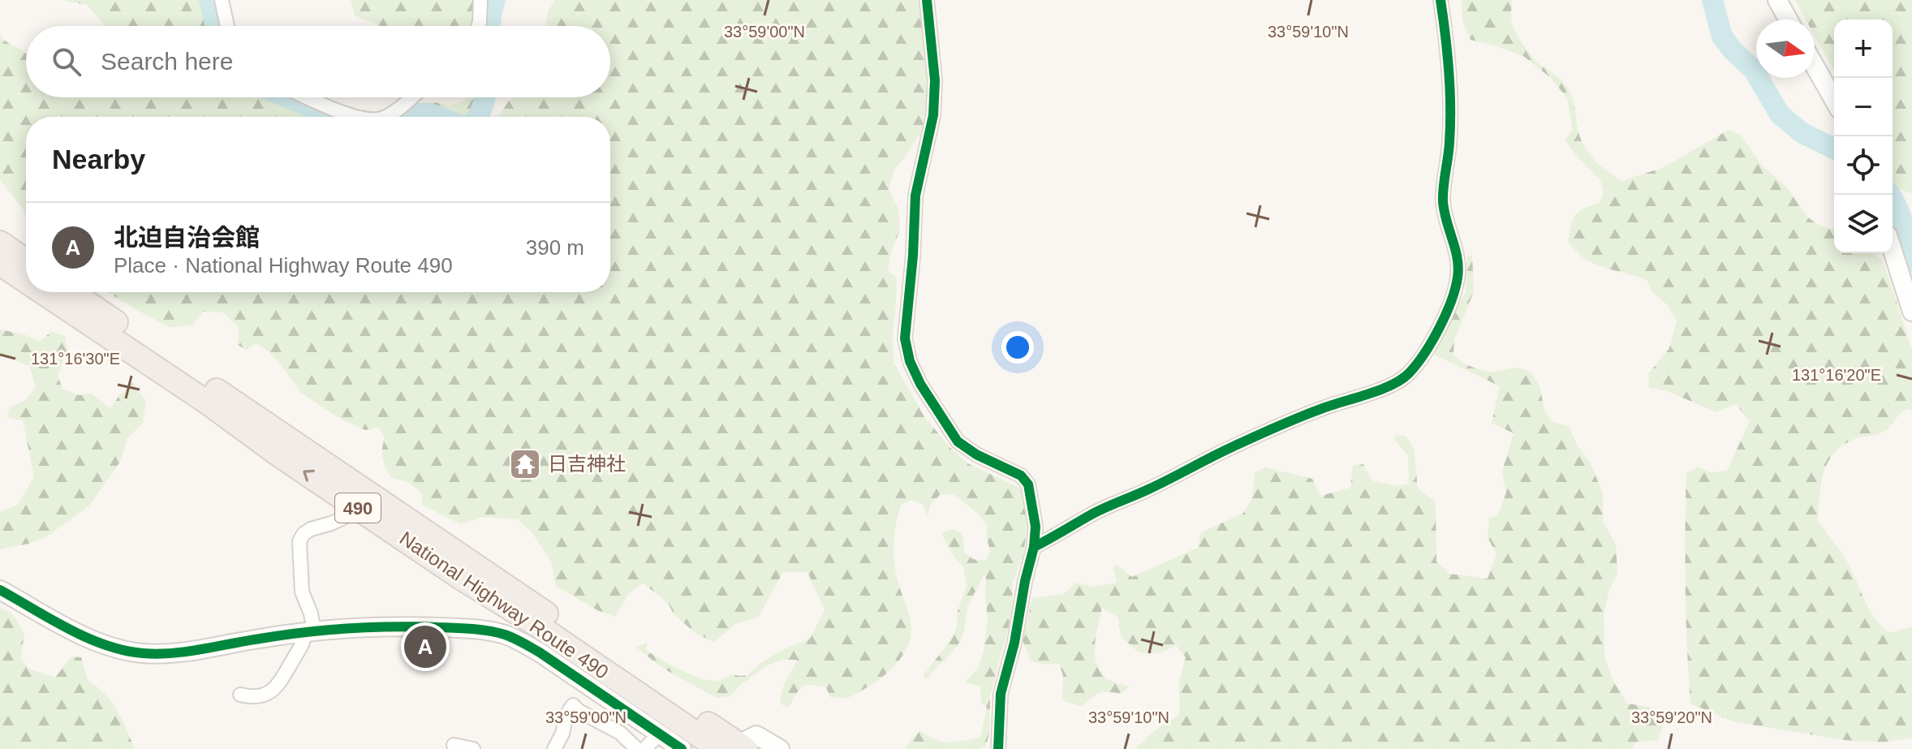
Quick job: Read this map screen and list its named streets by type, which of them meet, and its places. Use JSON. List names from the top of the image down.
{
  "streets": {
    "highway": ["490", "National Highway Route 490"]
  },
  "places": {
    "temple": ["日吉神社"]
  },
  "north": "right",
  "page": {
    "map_buttons": ["+", "−"],
    "search": "Search here",
    "heading": "Nearby",
    "list": [
      {
        "mark": "A",
        "name": "北迫自治会館",
        "note": "Place · National Highway Route 490",
        "value": "390 m"
      }
    ],
    "pins": "A"
  },
  "coordinates": [
    "33°59'00\"N",
    "33°59'10\"N",
    "131°16'30\"E",
    "131°16'20\"E",
    "33°59'20\"N"
  ]
}
